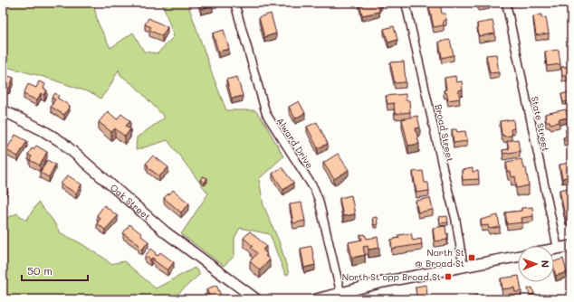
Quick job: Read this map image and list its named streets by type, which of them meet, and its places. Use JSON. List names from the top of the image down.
{
  "streets": {
    "street": [
      "State Street",
      "Broad Street",
      "Alward Drive",
      "Oak Street"
    ]
  },
  "places": {
    "transit": ["North St @ Broad St", "North St opp Broad St"]
  },
  "scale_bar": "50 m",
  "north": "right"
}
